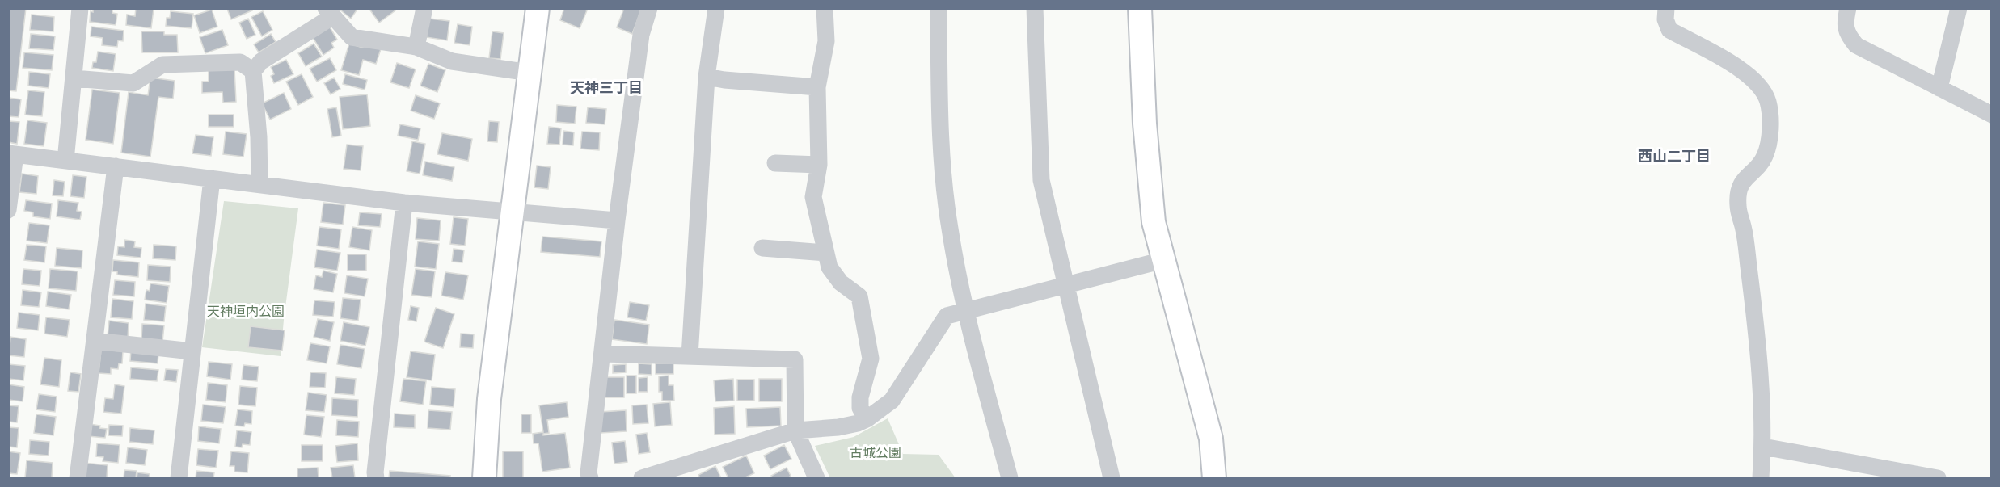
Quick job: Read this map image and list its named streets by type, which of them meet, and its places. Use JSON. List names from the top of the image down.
{
  "districts": ["天神三丁目", "西山二丁目"],
  "parks": ["天神垣内公園", "古城公園"]
}
